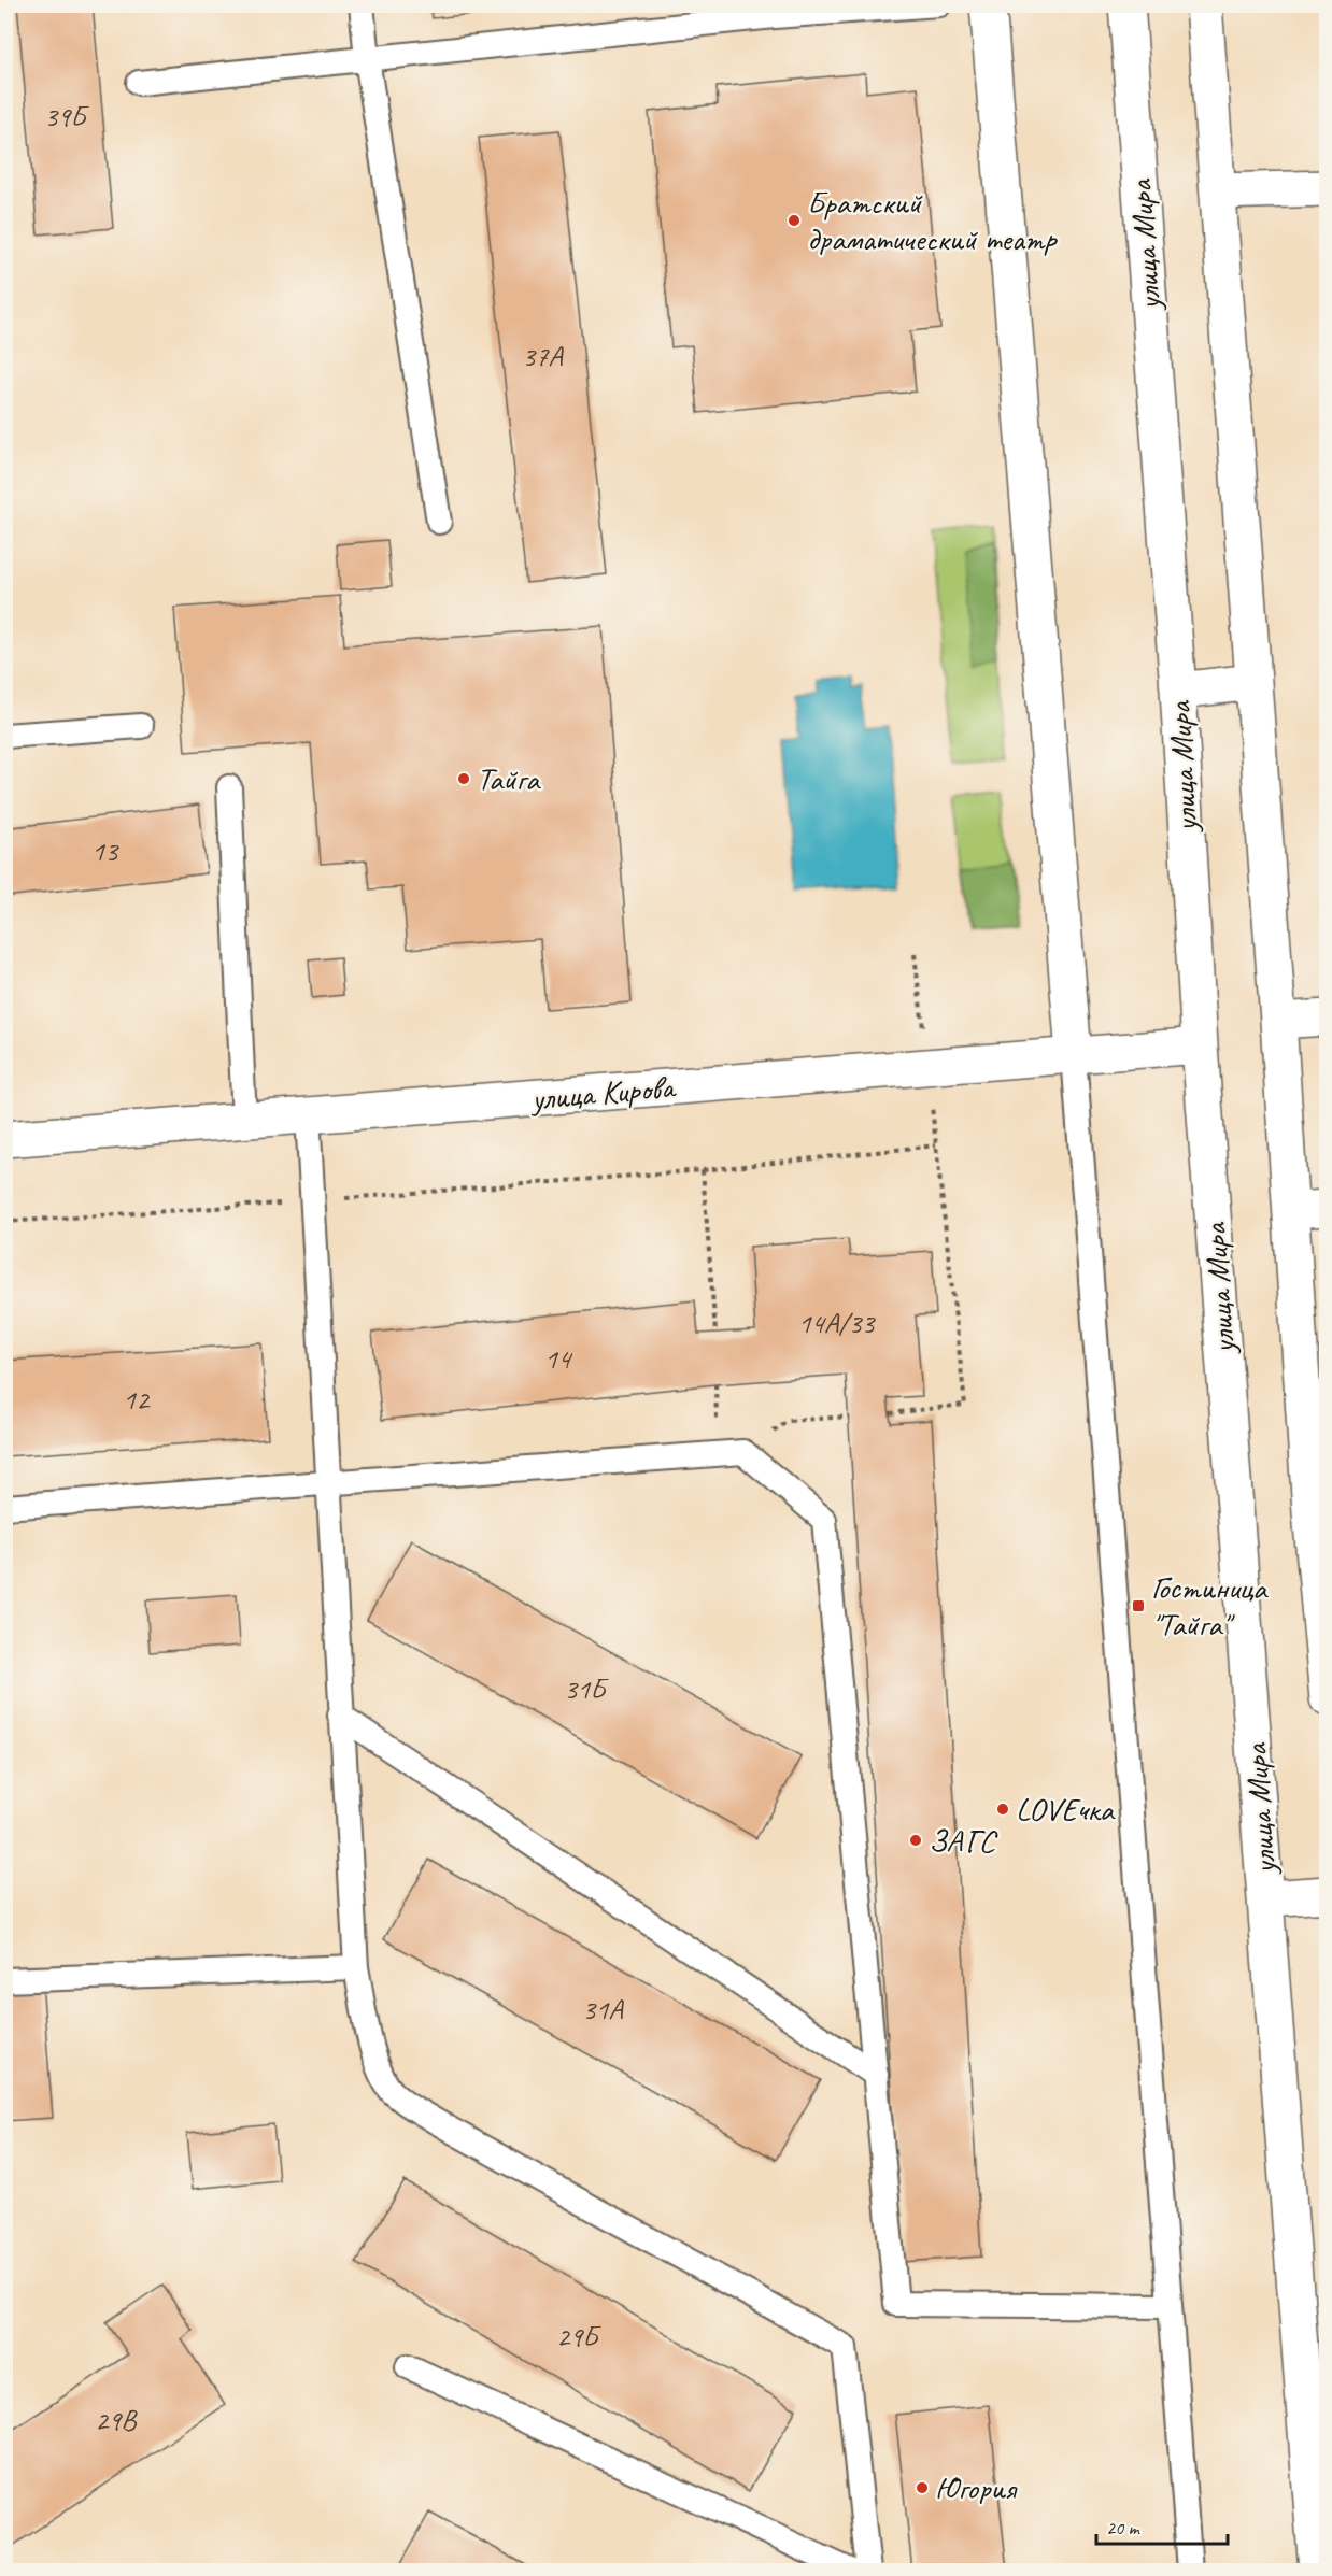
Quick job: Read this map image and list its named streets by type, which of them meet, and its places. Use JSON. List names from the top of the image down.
{
  "streets": {
    "main road": ["улица Мира", "улица Кирова"]
  },
  "crossings": [
    ["улица Мира", "улица Кирова"]
  ],
  "places": {
    "other": [
      "Братский драматический театр",
      "Тайга",
      "LOVEчка",
      "ЗАГС",
      "Югория"
    ],
    "transit": ["Гостиница \"Тайга\""]
  },
  "house_numbers": [
    "39Б",
    "37А",
    "13",
    "14А/33",
    "14",
    "12",
    "31Б",
    "31А",
    "29Б",
    "29В"
  ],
  "scale_bar": "20 m"
}
